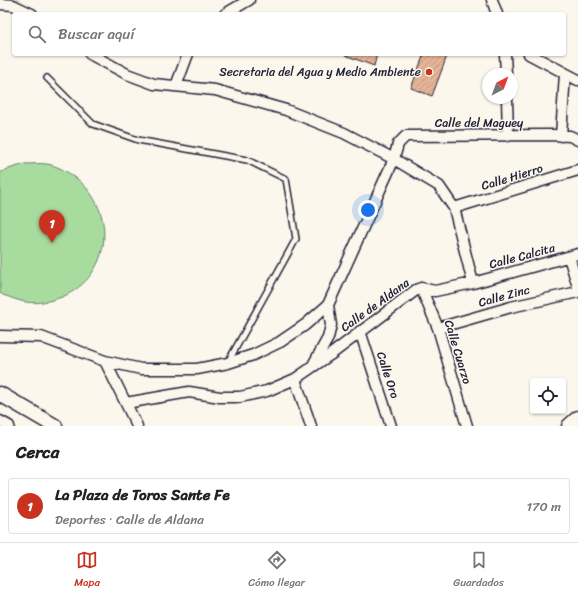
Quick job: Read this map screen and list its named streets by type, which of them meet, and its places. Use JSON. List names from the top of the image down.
{
  "streets": {
    "street": [
      "Calle del Maguey",
      "Calle Hierro",
      "Calle Calcita",
      "Calle Zinc",
      "Calle de Aldana",
      "Calle Cuarzo",
      "Calle Oro"
    ]
  },
  "crossings": [
    ["Calle Calcita", "Calle de Aldana"],
    ["Calle Zinc", "Calle Cuarzo"],
    ["Calle de Aldana", "Calle Cuarzo"],
    ["Calle de Aldana", "Calle Oro"]
  ],
  "places": ["Secretaria del Agua y Medio Ambiente"],
  "north": "top right",
  "page": {
    "search": "Buscar aquí",
    "pins": "1",
    "heading": "Cerca",
    "list": [
      {
        "mark": "1",
        "name": "La Plaza de Toros Sante Fe",
        "note": "Deportes · Calle de Aldana",
        "value": "170 m"
      }
    ],
    "nav": ["Mapa", "Cómo llegar", "Guardados"]
  }
}
